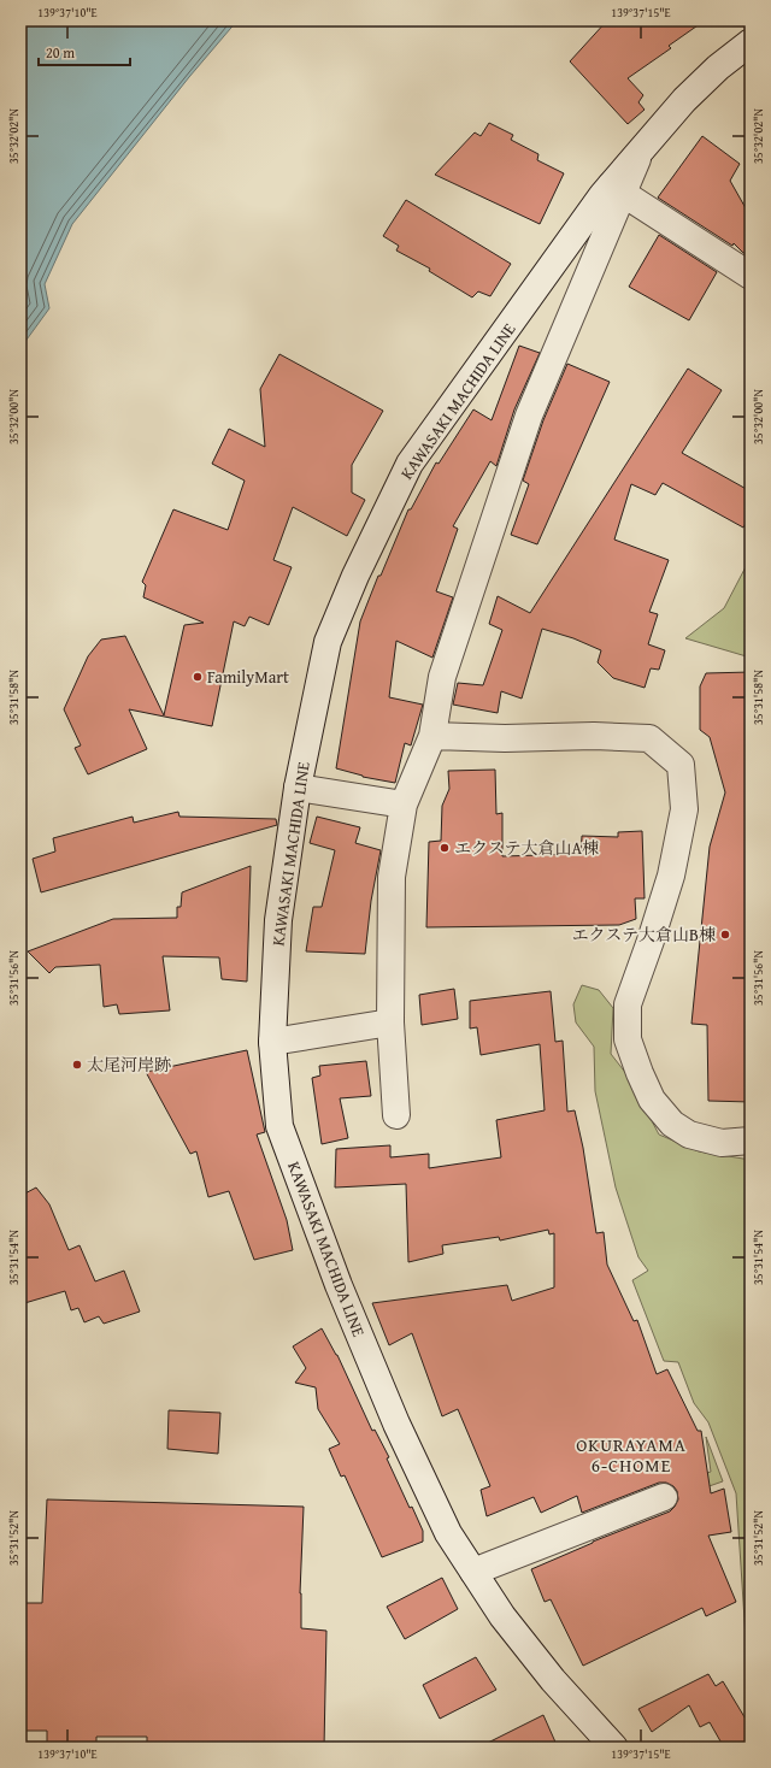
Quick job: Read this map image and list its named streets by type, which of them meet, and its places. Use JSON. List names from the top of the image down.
{
  "streets": {
    "street": ["KAWASAKI MACHIDA LINE"]
  },
  "districts": ["OKURAYAMA 6-CHOME"],
  "places": [
    "FamilyMart",
    "エクステ大倉山A棟",
    "エクステ大倉山B棟",
    "太尾河岸跡"
  ],
  "scale_bar": "20 m",
  "coordinates": [
    "139°37'10\"E",
    "139°37'15\"E",
    "35°32'02\"N",
    "35°32'00\"N",
    "35°31'58\"N",
    "35°31'56\"N",
    "35°31'54\"N",
    "35°31'52\"N"
  ]
}
